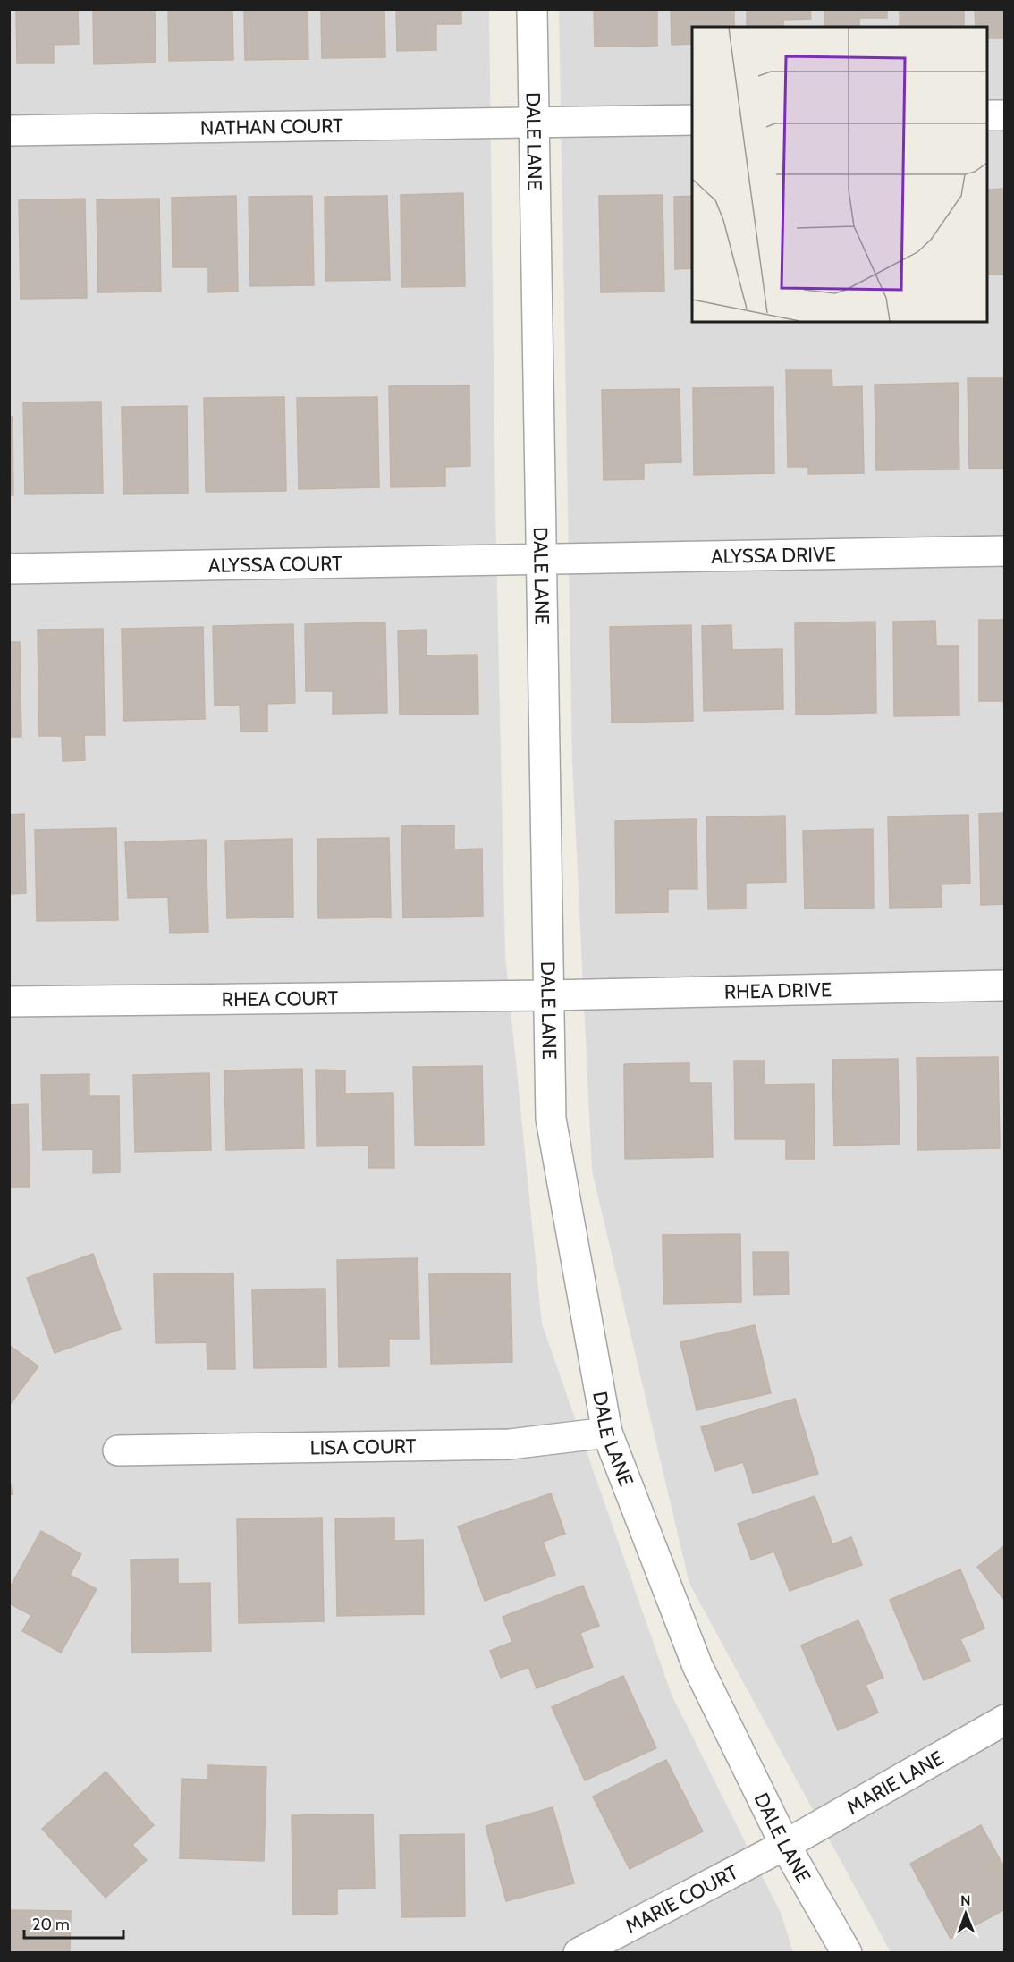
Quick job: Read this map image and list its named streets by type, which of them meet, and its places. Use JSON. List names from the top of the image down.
{
  "streets": {
    "street": [
      "NATHAN COURT",
      "DALE LANE",
      "ALYSSA DRIVE",
      "ALYSSA COURT",
      "RHEA DRIVE",
      "RHEA COURT",
      "LISA COURT",
      "MARIE LANE",
      "MARIE COURT"
    ]
  },
  "crossings": [
    ["NATHAN COURT", "DALE LANE"],
    ["DALE LANE", "ALYSSA DRIVE"],
    ["DALE LANE", "ALYSSA COURT"],
    ["DALE LANE", "RHEA DRIVE"],
    ["DALE LANE", "RHEA COURT"],
    ["DALE LANE", "LISA COURT"],
    ["DALE LANE", "MARIE LANE"],
    ["DALE LANE", "MARIE COURT"],
    ["ALYSSA DRIVE", "ALYSSA COURT"],
    ["RHEA DRIVE", "RHEA COURT"],
    ["MARIE LANE", "MARIE COURT"]
  ],
  "scale_bar": "20 m",
  "north": "top"
}
